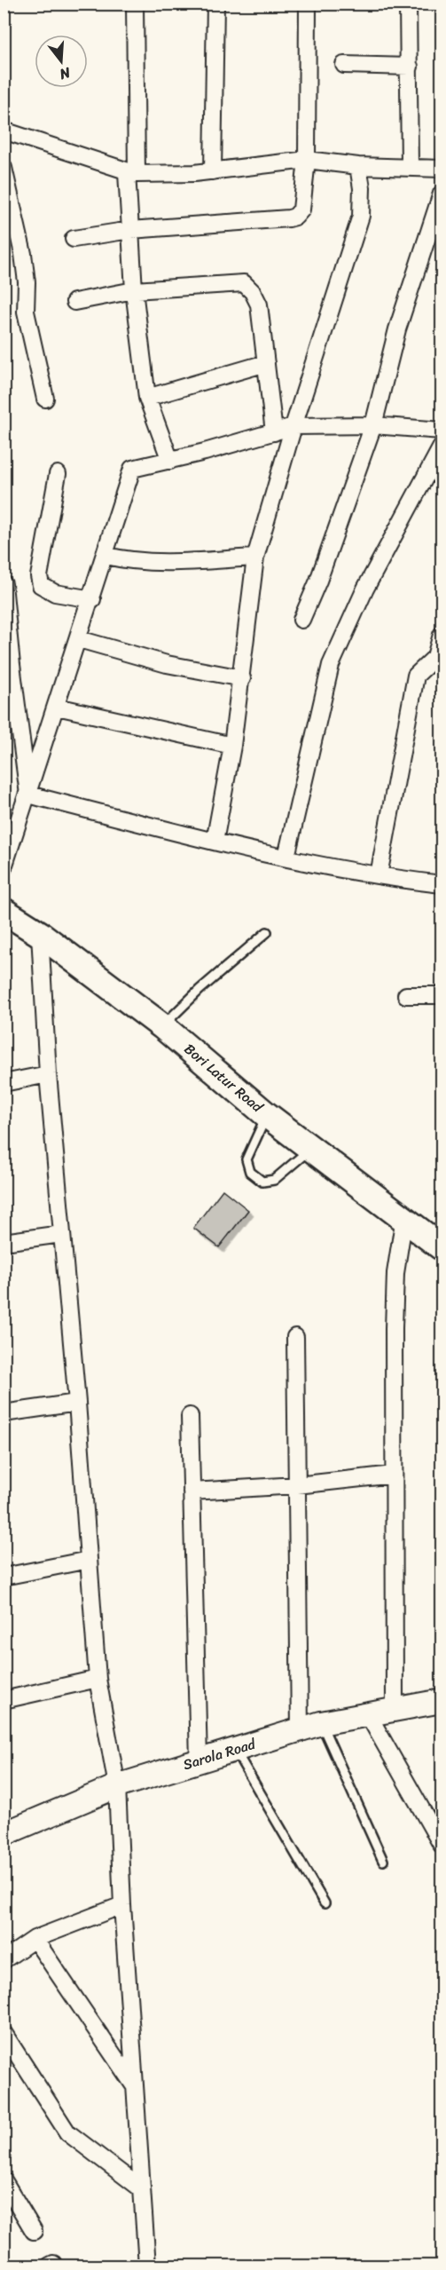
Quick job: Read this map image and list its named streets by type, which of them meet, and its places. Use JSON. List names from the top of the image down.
{
  "streets": {
    "main road": ["Bori Latur Road", "Sarola Road"]
  },
  "north": "bottom"
}
